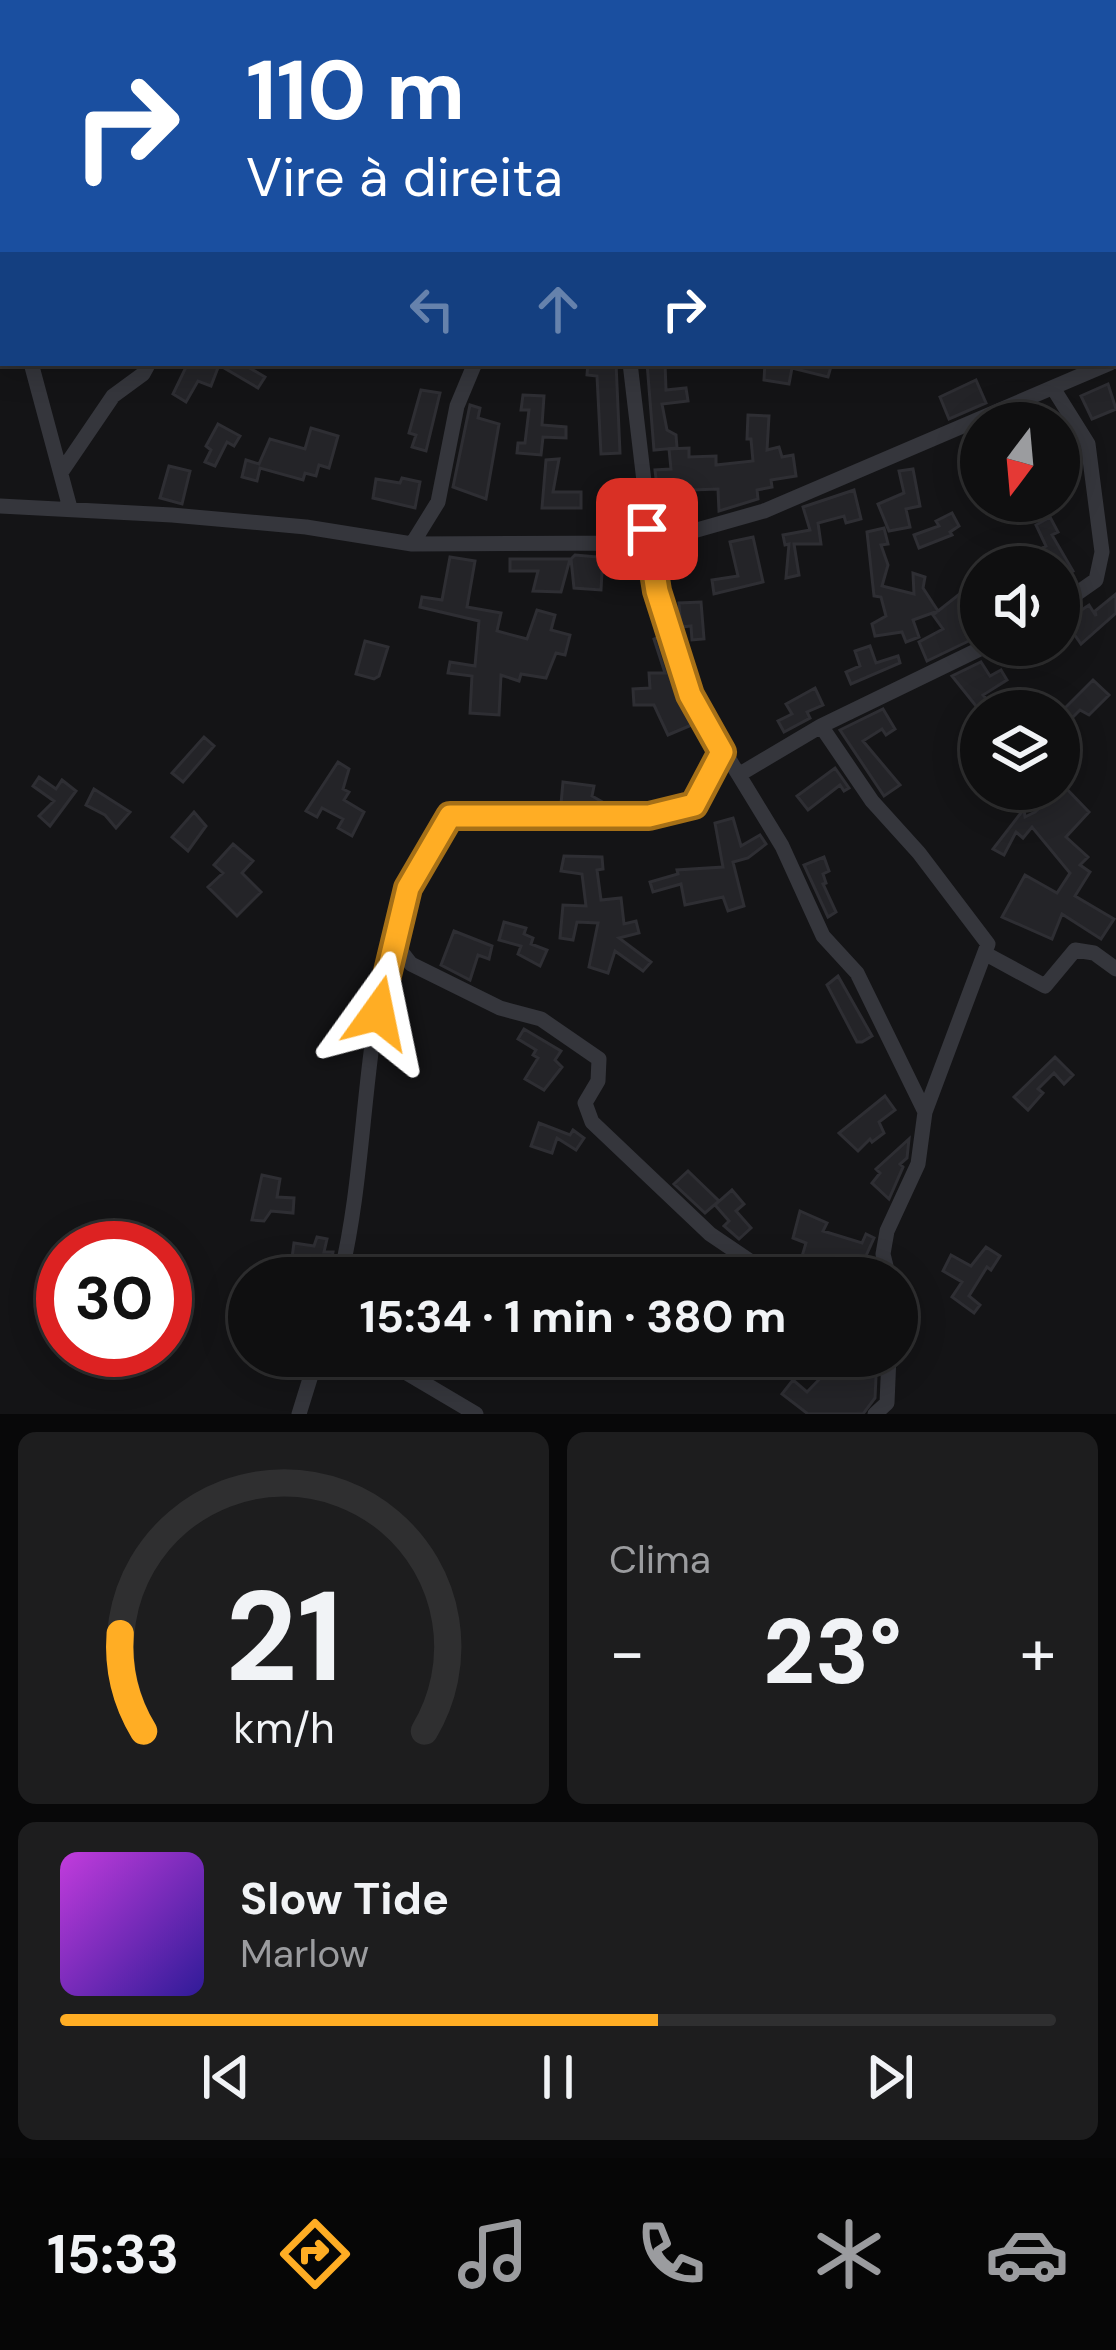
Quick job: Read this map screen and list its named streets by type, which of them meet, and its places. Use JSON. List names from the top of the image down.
{
  "north": "bottom",
  "page": {
    "turn": ["110 m", "Vire à direita"],
    "limit": "30",
    "trip": "15:34 · 1 min · 380 m",
    "tile": "Clima",
    "heat": ["−", "23°", "+"],
    "song": ["Slow Tide", "Marlow"],
    "tabs": "15:33",
    "gauge": ["21", "km/h"]
  }
}
